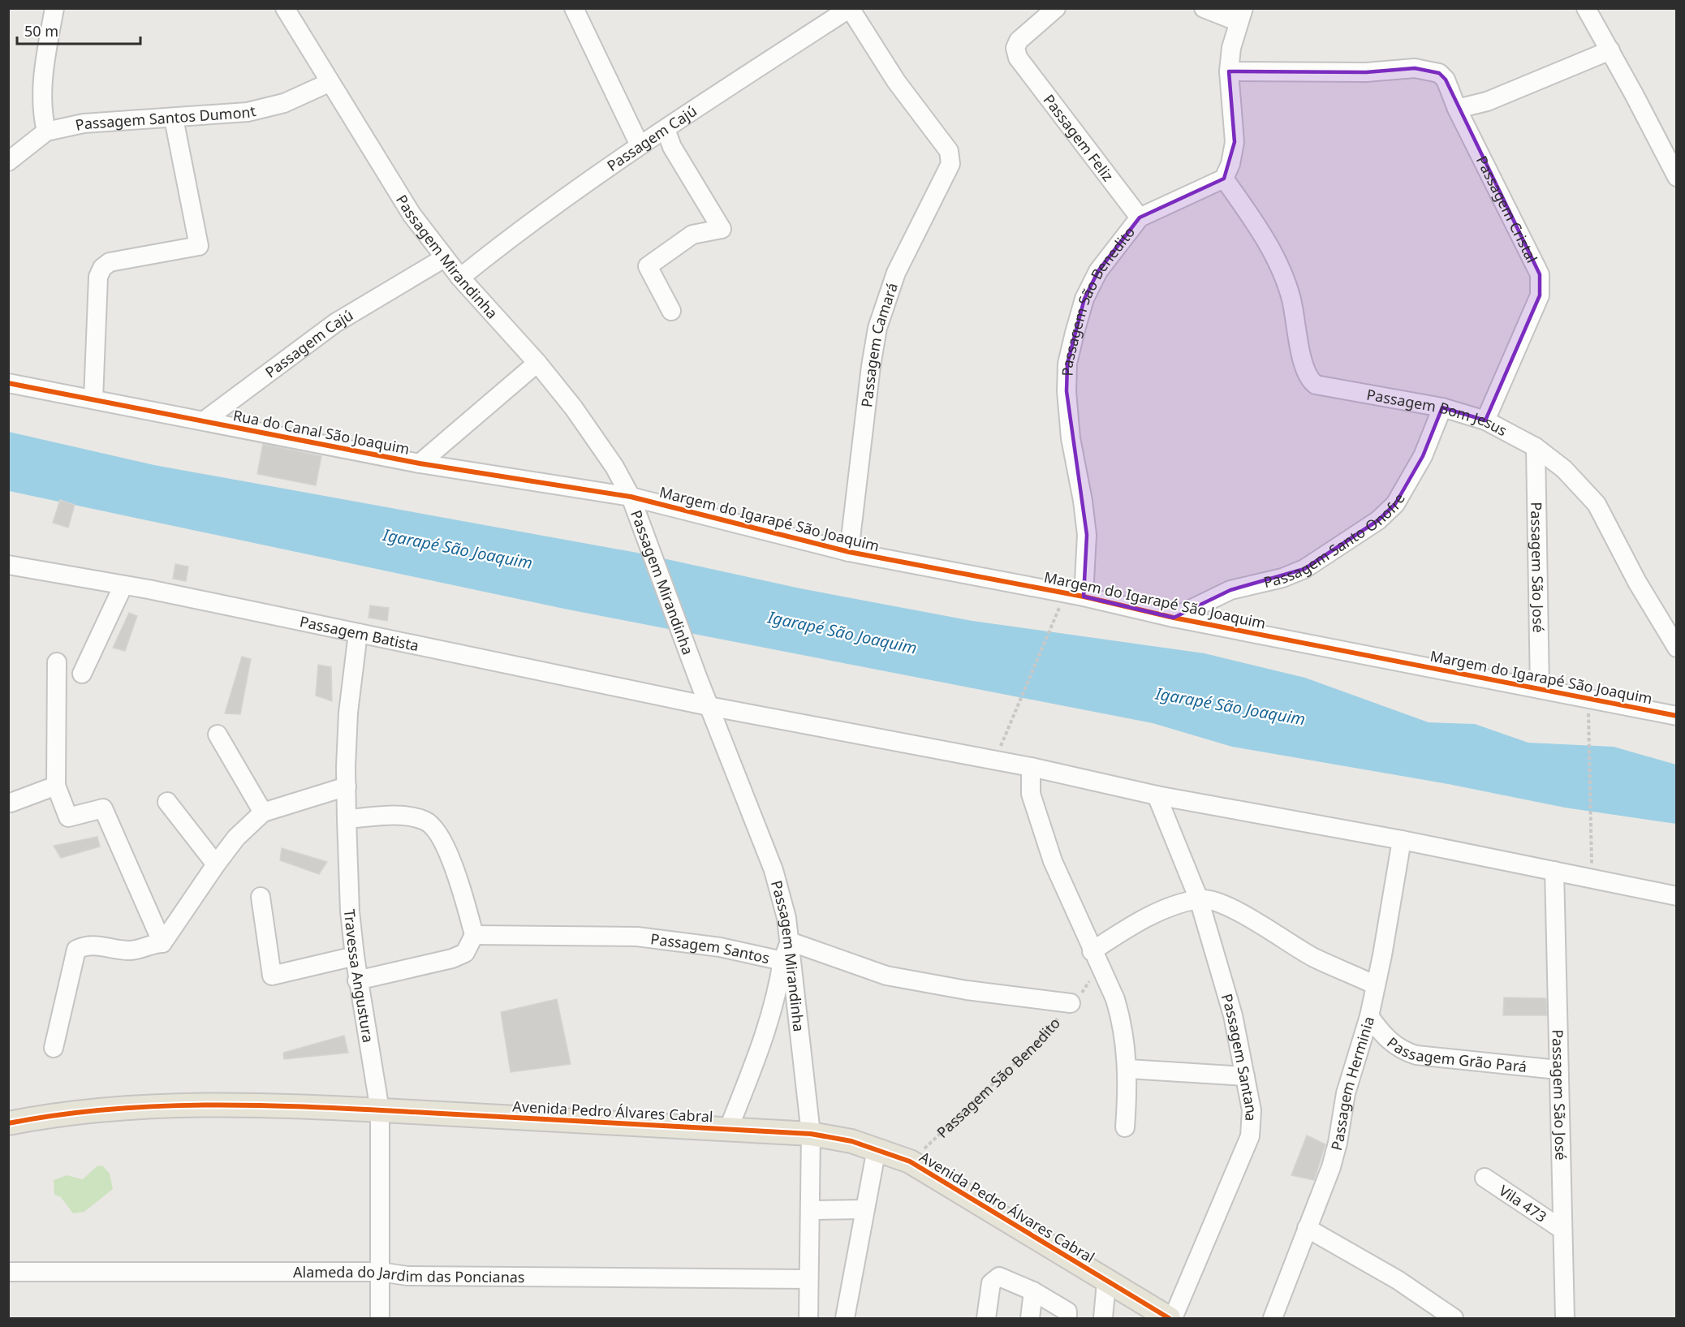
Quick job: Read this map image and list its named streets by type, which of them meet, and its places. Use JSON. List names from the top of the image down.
{
  "streets": {
    "main road": ["Avenida Pedro Álvares Cabral"],
    "street": [
      "Passagem Santos Dumont",
      "Passagem Cajú",
      "Passagem Feliz",
      "Passagem Cristal",
      "Passagem Mirandinha",
      "Passagem São Benedito",
      "Passagem Camará",
      "Passagem Bom Jesus",
      "Rua do Canal São Joaquim",
      "Margem do Igarapé São Joaquim",
      "Passagem Santo Onofre",
      "Passagem São José",
      "Passagem Batista",
      "Passagem Santos",
      "Travessa Angustura",
      "Passagem Grão Pará",
      "Passagem Santana",
      "Passagem Herminia",
      "Vila 473",
      "Alameda do Jardim das Poncianas"
    ]
  },
  "crossings": [
    ["Passagem Santos Dumont", "Passagem Mirandinha"],
    ["Passagem Cajú", "Passagem Mirandinha"],
    ["Passagem Cajú", "Passagem Camará"],
    ["Passagem Cajú", "Rua do Canal São Joaquim"],
    ["Passagem Feliz", "Passagem São Benedito"],
    ["Passagem Cristal", "Passagem Bom Jesus"],
    ["Passagem Mirandinha", "Rua do Canal São Joaquim"],
    ["Passagem Mirandinha", "Margem do Igarapé São Joaquim"],
    ["Passagem Mirandinha", "Passagem Batista"],
    ["Passagem Mirandinha", "Passagem Santos"],
    ["Passagem Mirandinha", "Avenida Pedro Álvares Cabral"],
    ["Passagem São Benedito", "Passagem Bom Jesus"],
    ["Passagem São Benedito", "Margem do Igarapé São Joaquim"],
    ["Passagem São Benedito", "Passagem Santos"],
    ["Passagem São Benedito", "Avenida Pedro Álvares Cabral"],
    ["Passagem Camará", "Margem do Igarapé São Joaquim"],
    ["Passagem Bom Jesus", "Passagem Santo Onofre"],
    ["Passagem Bom Jesus", "Passagem São José"],
    ["Rua do Canal São Joaquim", "Margem do Igarapé São Joaquim"],
    ["Margem do Igarapé São Joaquim", "Passagem Santo Onofre"],
    ["Margem do Igarapé São Joaquim", "Passagem São José"],
    ["Passagem São José", "Passagem Grão Pará"],
    ["Passagem São José", "Vila 473"],
    ["Passagem Batista", "Travessa Angustura"],
    ["Travessa Angustura", "Avenida Pedro Álvares Cabral"],
    ["Travessa Angustura", "Alameda do Jardim das Poncianas"],
    ["Passagem Grão Pará", "Passagem Herminia"]
  ],
  "water": ["Igarapé São Joaquim"],
  "scale_bar": "50 m"
}
